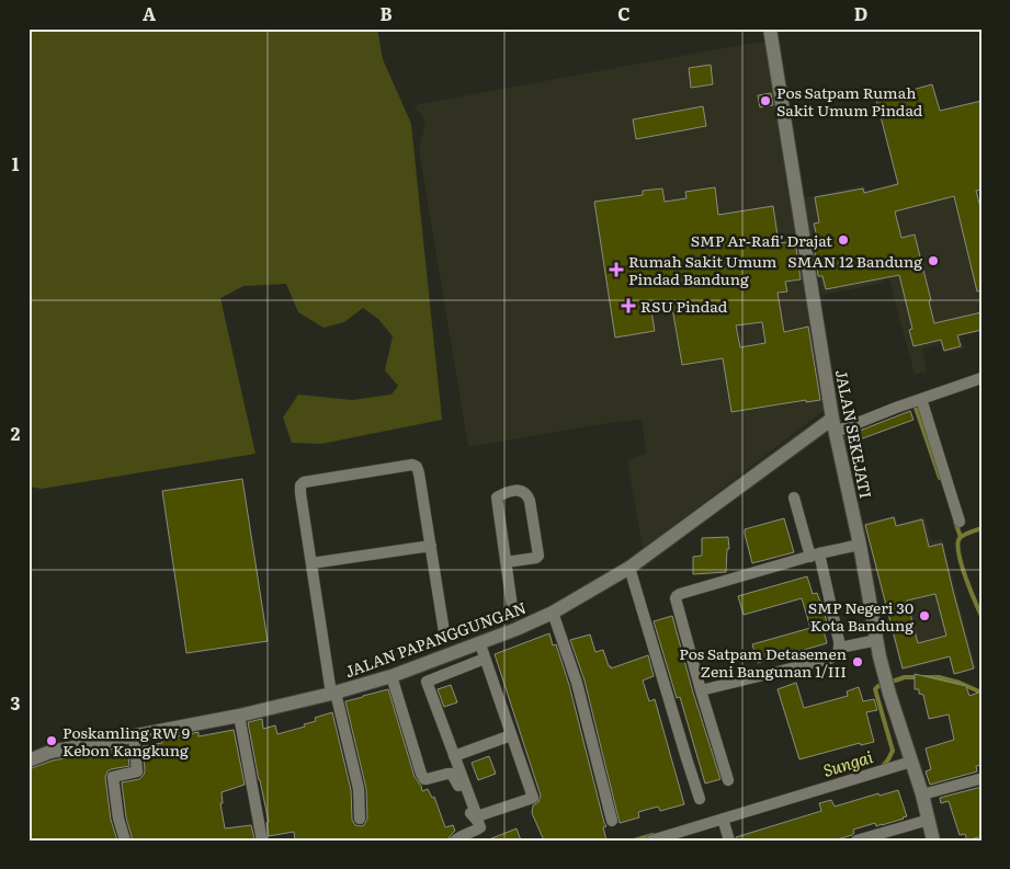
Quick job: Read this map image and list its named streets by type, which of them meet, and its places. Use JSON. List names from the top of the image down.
{
  "streets": {
    "street": ["JALAN SEKEJATI", "JALAN PAPANGGUNGAN"]
  },
  "crossings": [
    ["JALAN SEKEJATI", "JALAN PAPANGGUNGAN"]
  ],
  "water": ["Sungai"],
  "places": {
    "other": [
      "Pos Satpam Rumah Sakit Umum Pindad",
      "SMP Ar-Rafi' Drajat",
      "SMAN 12 Bandung",
      "SMP Negeri 30 Kota Bandung",
      "Pos Satpam Detasemen Zeni Bangunan 1/III",
      "Poskamling RW 9 Kebon Kangkung"
    ],
    "health": ["Rumah Sakit Umum Pindad Bandung", "RSU Pindad"]
  },
  "grid": {
    "columns": [
      "A",
      "B",
      "C",
      "D"
    ],
    "rows": ["1", "2", "3"]
  }
}
